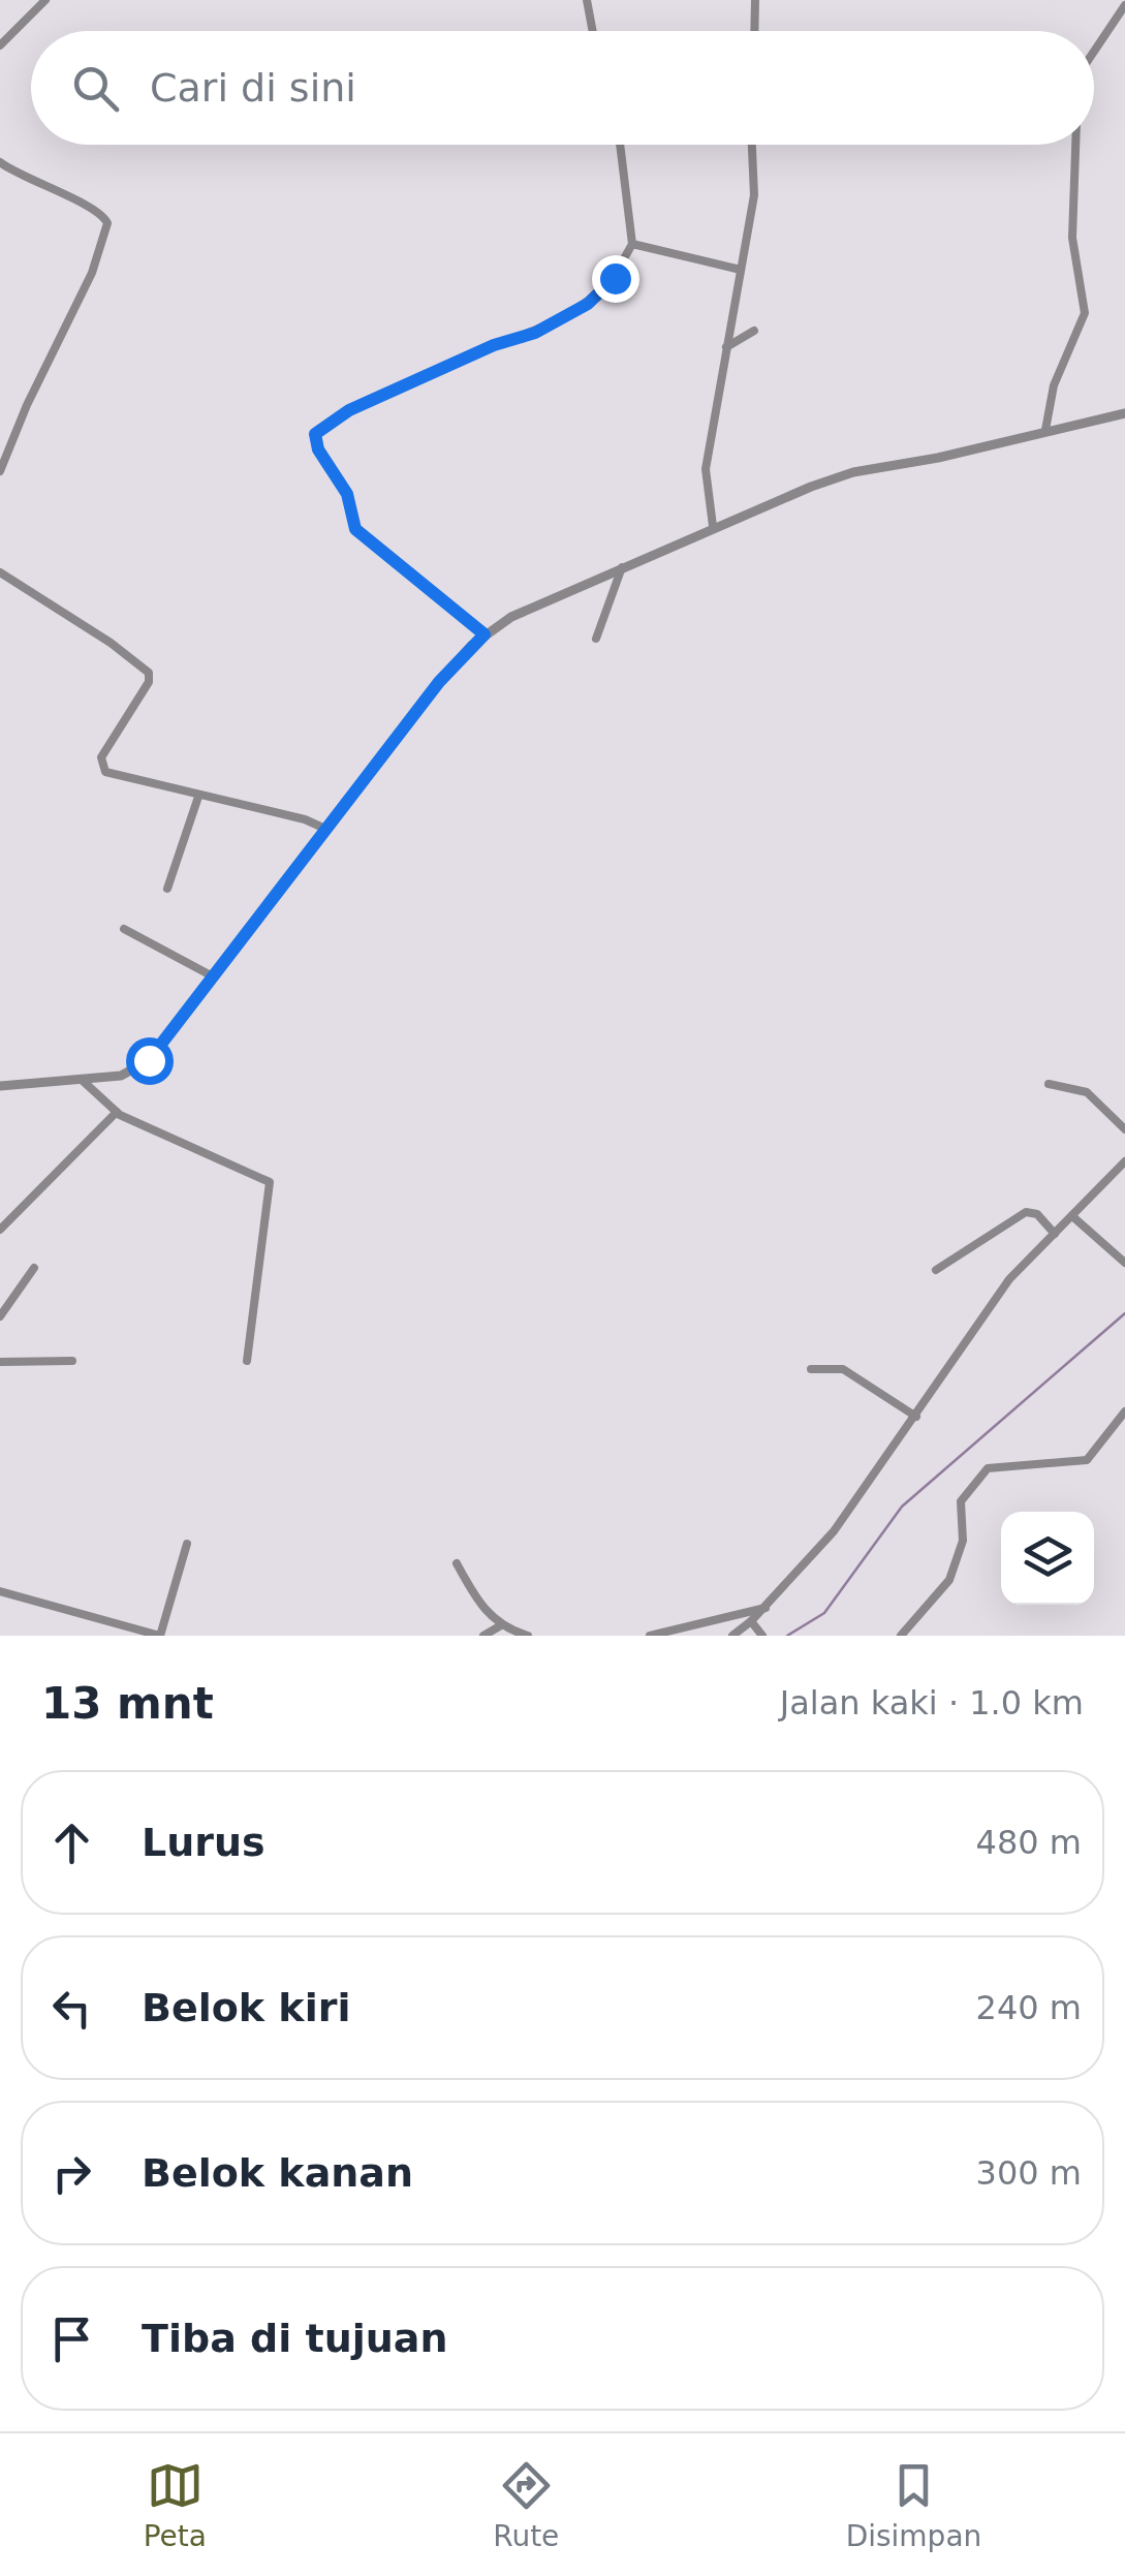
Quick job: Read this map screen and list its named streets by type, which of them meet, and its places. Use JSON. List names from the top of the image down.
{
  "page": {
    "search": "Cari di sini",
    "heading": ["13 mnt", "Jalan kaki · 1.0 km"],
    "list": [
      ["Lurus", "480 m"],
      ["Belok kiri", "240 m"],
      ["Belok kanan", "300 m"],
      "Tiba di tujuan"
    ],
    "nav": ["Peta", "Rute", "Disimpan"]
  }
}
